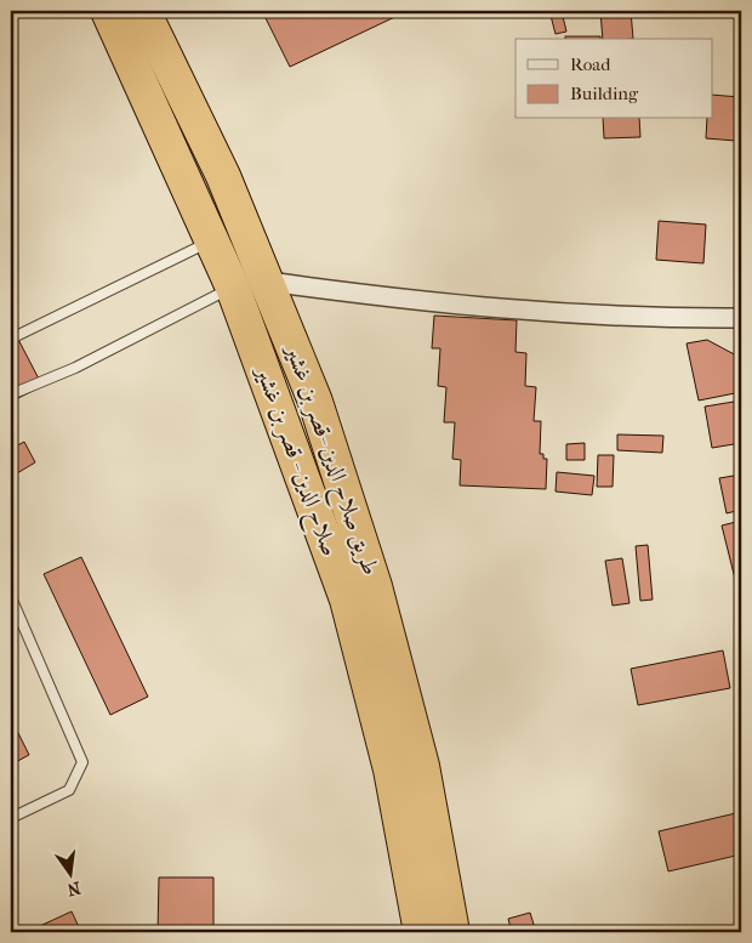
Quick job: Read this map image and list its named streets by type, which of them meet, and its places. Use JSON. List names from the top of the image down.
{
  "streets": {
    "highway": ["طريق صلاح الدين -قصر بن غشير", "صلاح الدين - قصر بن غشير"]
  },
  "legend": ["Road", "Building"],
  "north": "bottom"
}
